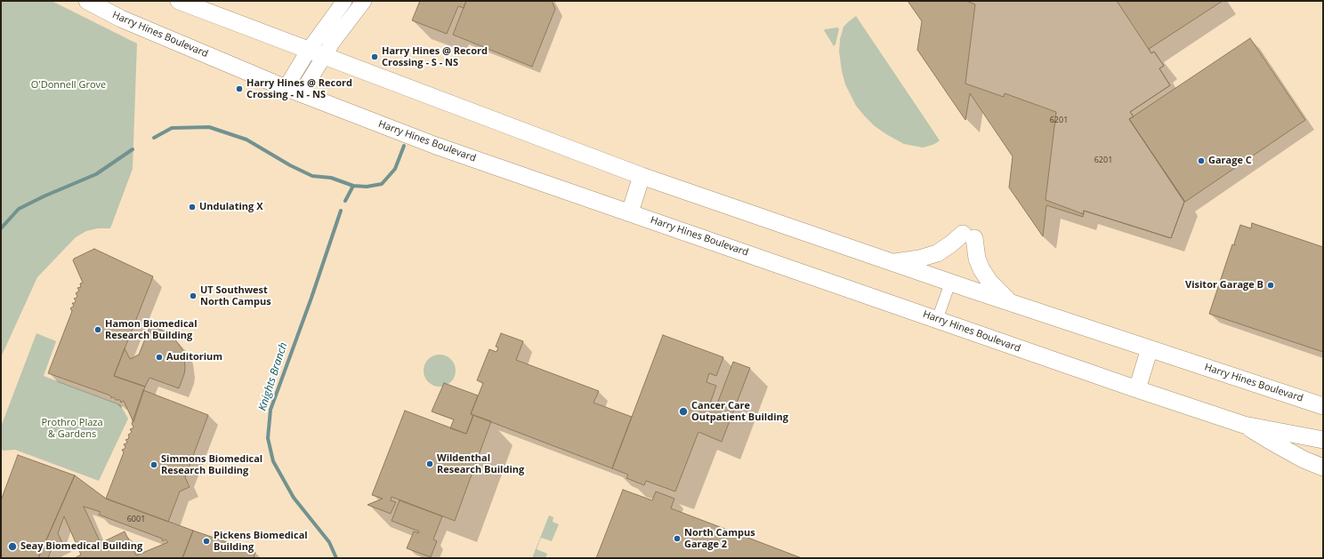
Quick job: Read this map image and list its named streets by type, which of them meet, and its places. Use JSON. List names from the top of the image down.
{
  "streets": {
    "main road": ["Harry Hines Boulevard"]
  },
  "water": ["Knights Branch"],
  "parks": ["O'Donnell Grove", "Prothro Plaza & Gardens"],
  "places": [
    "Harry Hines @ Record Crossing - S - NS",
    "Harry Hines @ Record Crossing - N - NS",
    "Garage C",
    "Undulating X",
    "Visitor Garage B",
    "UT Southwest North Campus",
    "Hamon Biomedical Research Building",
    "Auditorium",
    "Cancer Care Outpatient Building",
    "Wildenthal Research Building",
    "Simmons Biomedical Research Building",
    "North Campus Garage 2",
    "Pickens Biomedical Building",
    "Seay Biomedical Building"
  ],
  "house_numbers": ["6201", "6201", "6001"]
}
